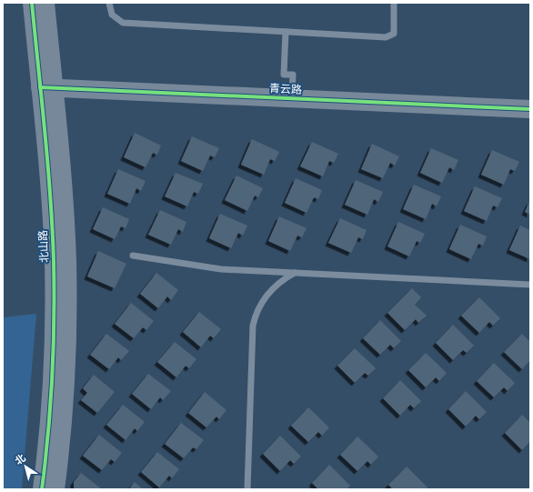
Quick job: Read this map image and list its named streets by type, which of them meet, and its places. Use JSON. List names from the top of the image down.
{
  "streets": {
    "street": ["青云路", "北山路"]
  },
  "crossings": [
    ["青云路", "北山路"]
  ],
  "north": "top left"
}
